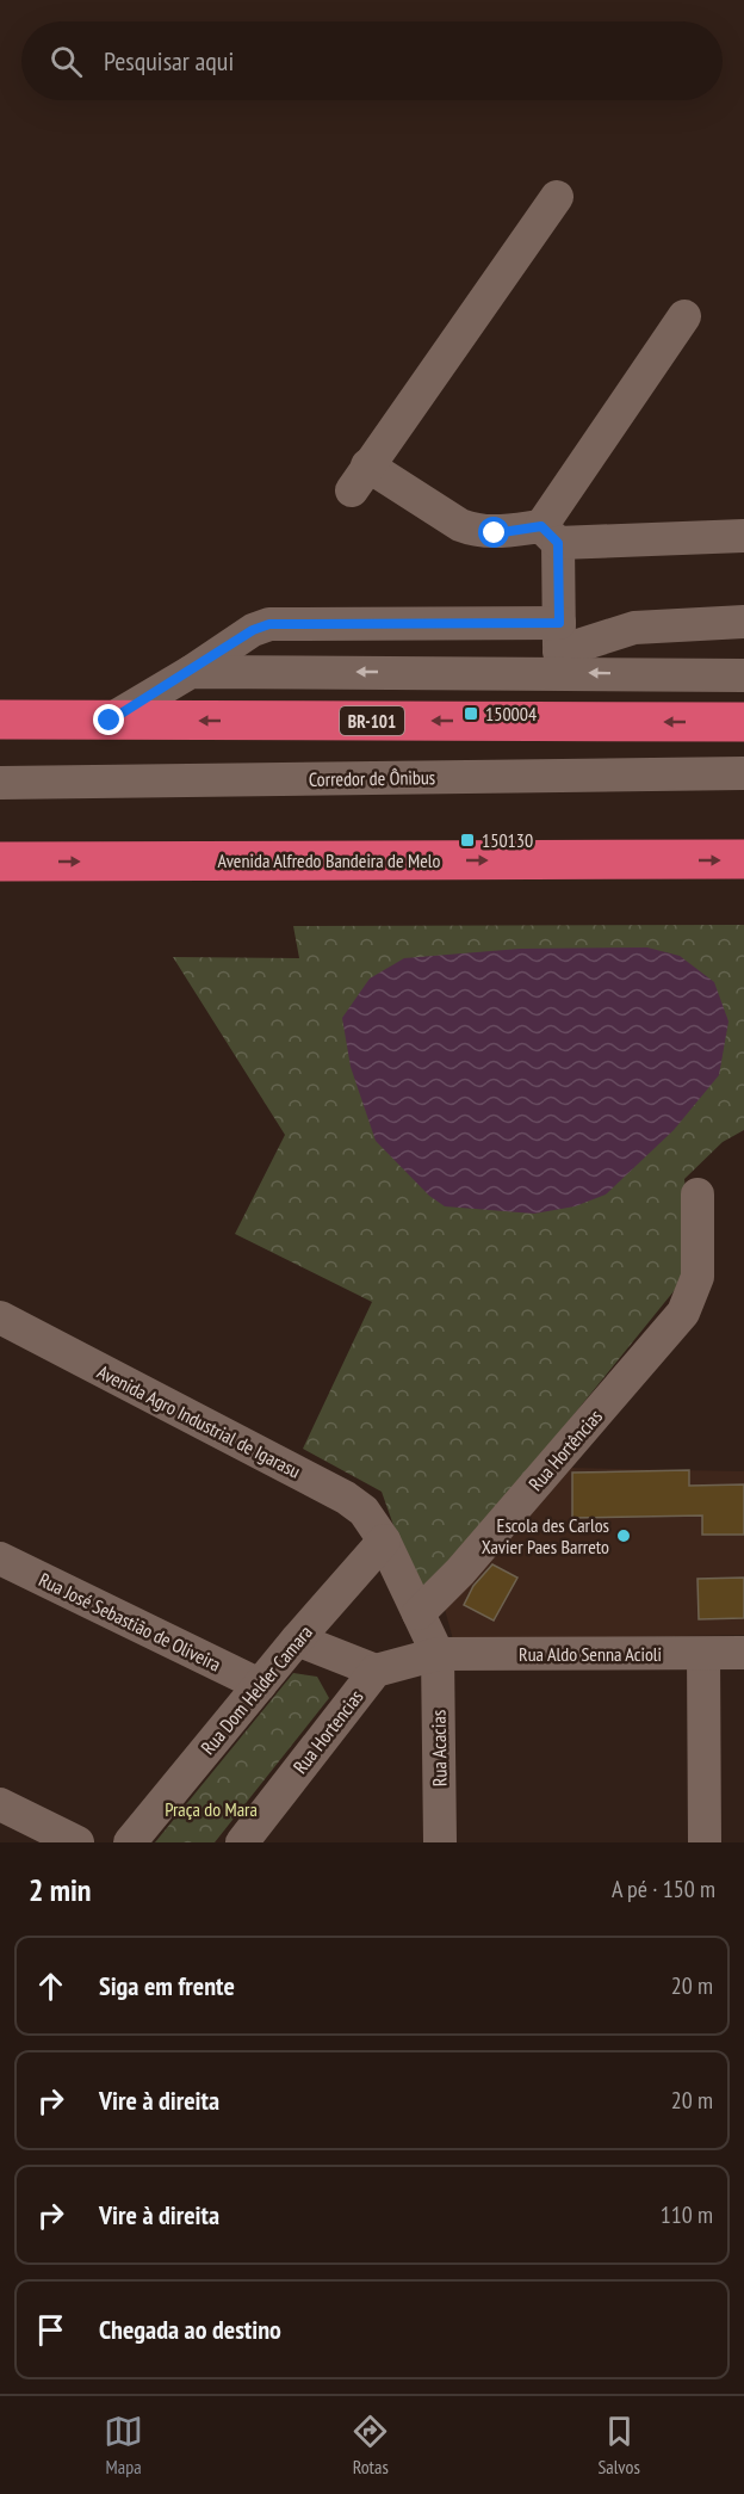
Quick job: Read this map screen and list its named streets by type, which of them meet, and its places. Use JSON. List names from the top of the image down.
{
  "streets": {
    "highway": ["BR-101", "Avenida Alfredo Bandeira de Melo"],
    "street": [
      "Corredor de Ônibus",
      "Avenida Agro Industrial de Igarasu",
      "Rua Hortências",
      "Rua José Sebastião de Oliveira",
      "Rua Aldo Senna Acioli",
      "Rua Dom Helder Camara",
      "Rua Hortencias",
      "Rua Acacias"
    ]
  },
  "crossings": [
    ["Avenida Agro Industrial de Igarasu", "Rua Hortências"],
    ["Avenida Agro Industrial de Igarasu", "Rua Aldo Senna Acioli"],
    ["Avenida Agro Industrial de Igarasu", "Rua Dom Helder Camara"],
    ["Avenida Agro Industrial de Igarasu", "Rua Hortencias"],
    ["Avenida Agro Industrial de Igarasu", "Rua Acacias"],
    ["Rua José Sebastião de Oliveira", "Rua Dom Helder Camara"],
    ["Rua Aldo Senna Acioli", "Rua Hortencias"],
    ["Rua Aldo Senna Acioli", "Rua Acacias"],
    ["Rua Hortencias", "Rua Acacias"]
  ],
  "parks": ["Praça do Mara"],
  "places": {
    "transit": ["150004", "150130"],
    "other": ["Escola des Carlos Xavier Paes Barreto"]
  },
  "page": {
    "search": "Pesquisar aqui",
    "heading": ["2 min", "A pé · 150 m"],
    "list": [
      ["Siga em frente", "20 m"],
      ["Vire à direita", "20 m"],
      ["Vire à direita", "110 m"],
      "Chegada ao destino"
    ],
    "nav": ["Mapa", "Rotas", "Salvos"]
  }
}
